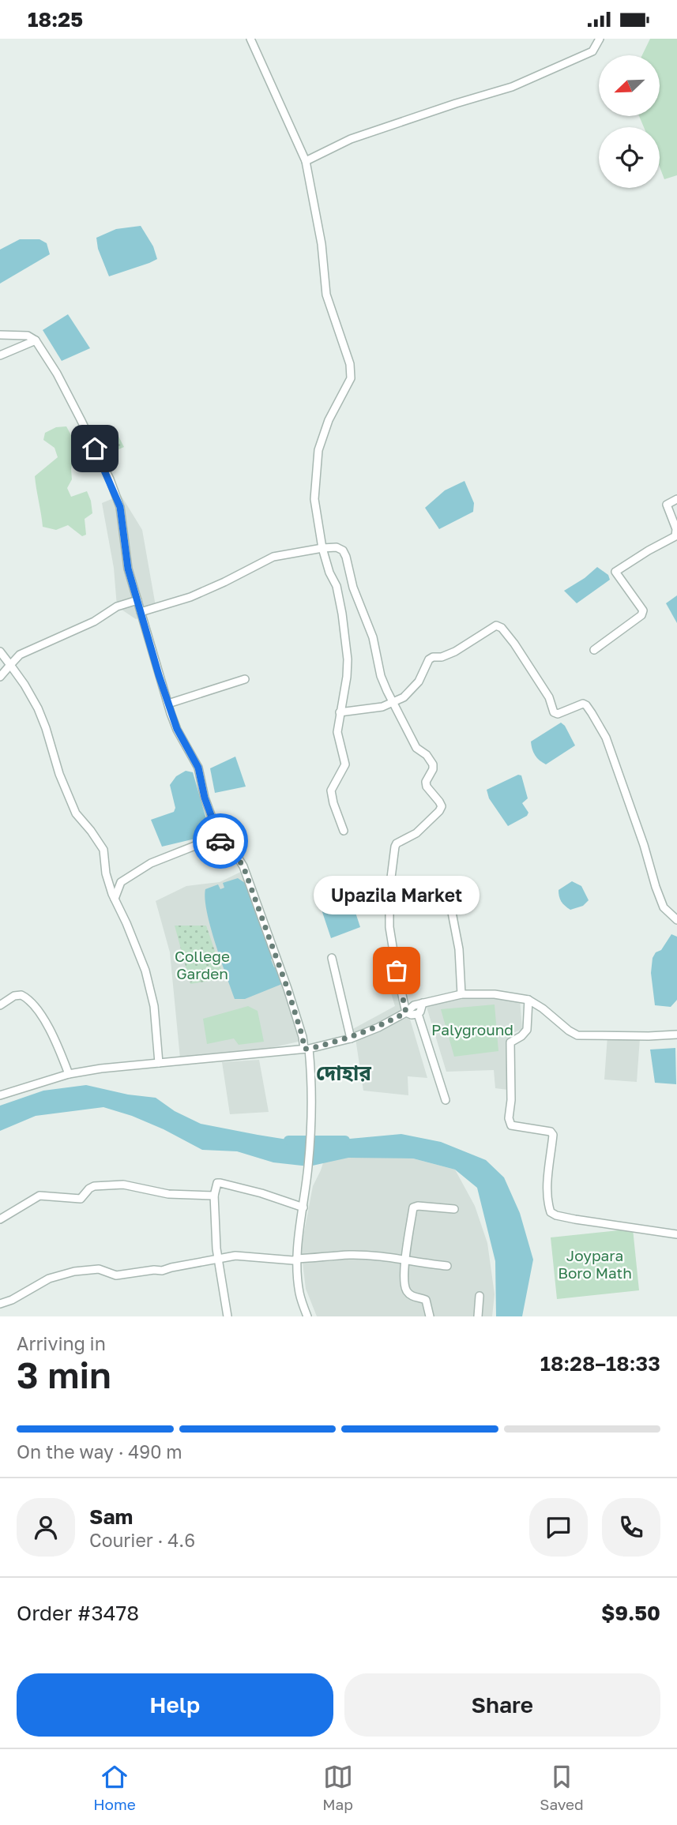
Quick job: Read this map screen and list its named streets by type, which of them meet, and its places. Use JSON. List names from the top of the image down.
{
  "districts": ["দোহার"],
  "parks": ["College Garden", "Palyground", "Joypara Boro Math"],
  "places": ["Upazila Market"],
  "north": "bottom left",
  "page": {
    "status": "18:25",
    "bubble": "Upazila Market",
    "heading": ["3 min", "Arriving in", "18:28–18:33"],
    "panel": [
      "Sam",
      "Courier · 4.6",
      "Order #3478",
      "$9.50"
    ],
    "bar": "On the way · 490 m",
    "buttons": ["Help", "Share"],
    "tabs": ["Home", "Map", "Saved"]
  }
}
